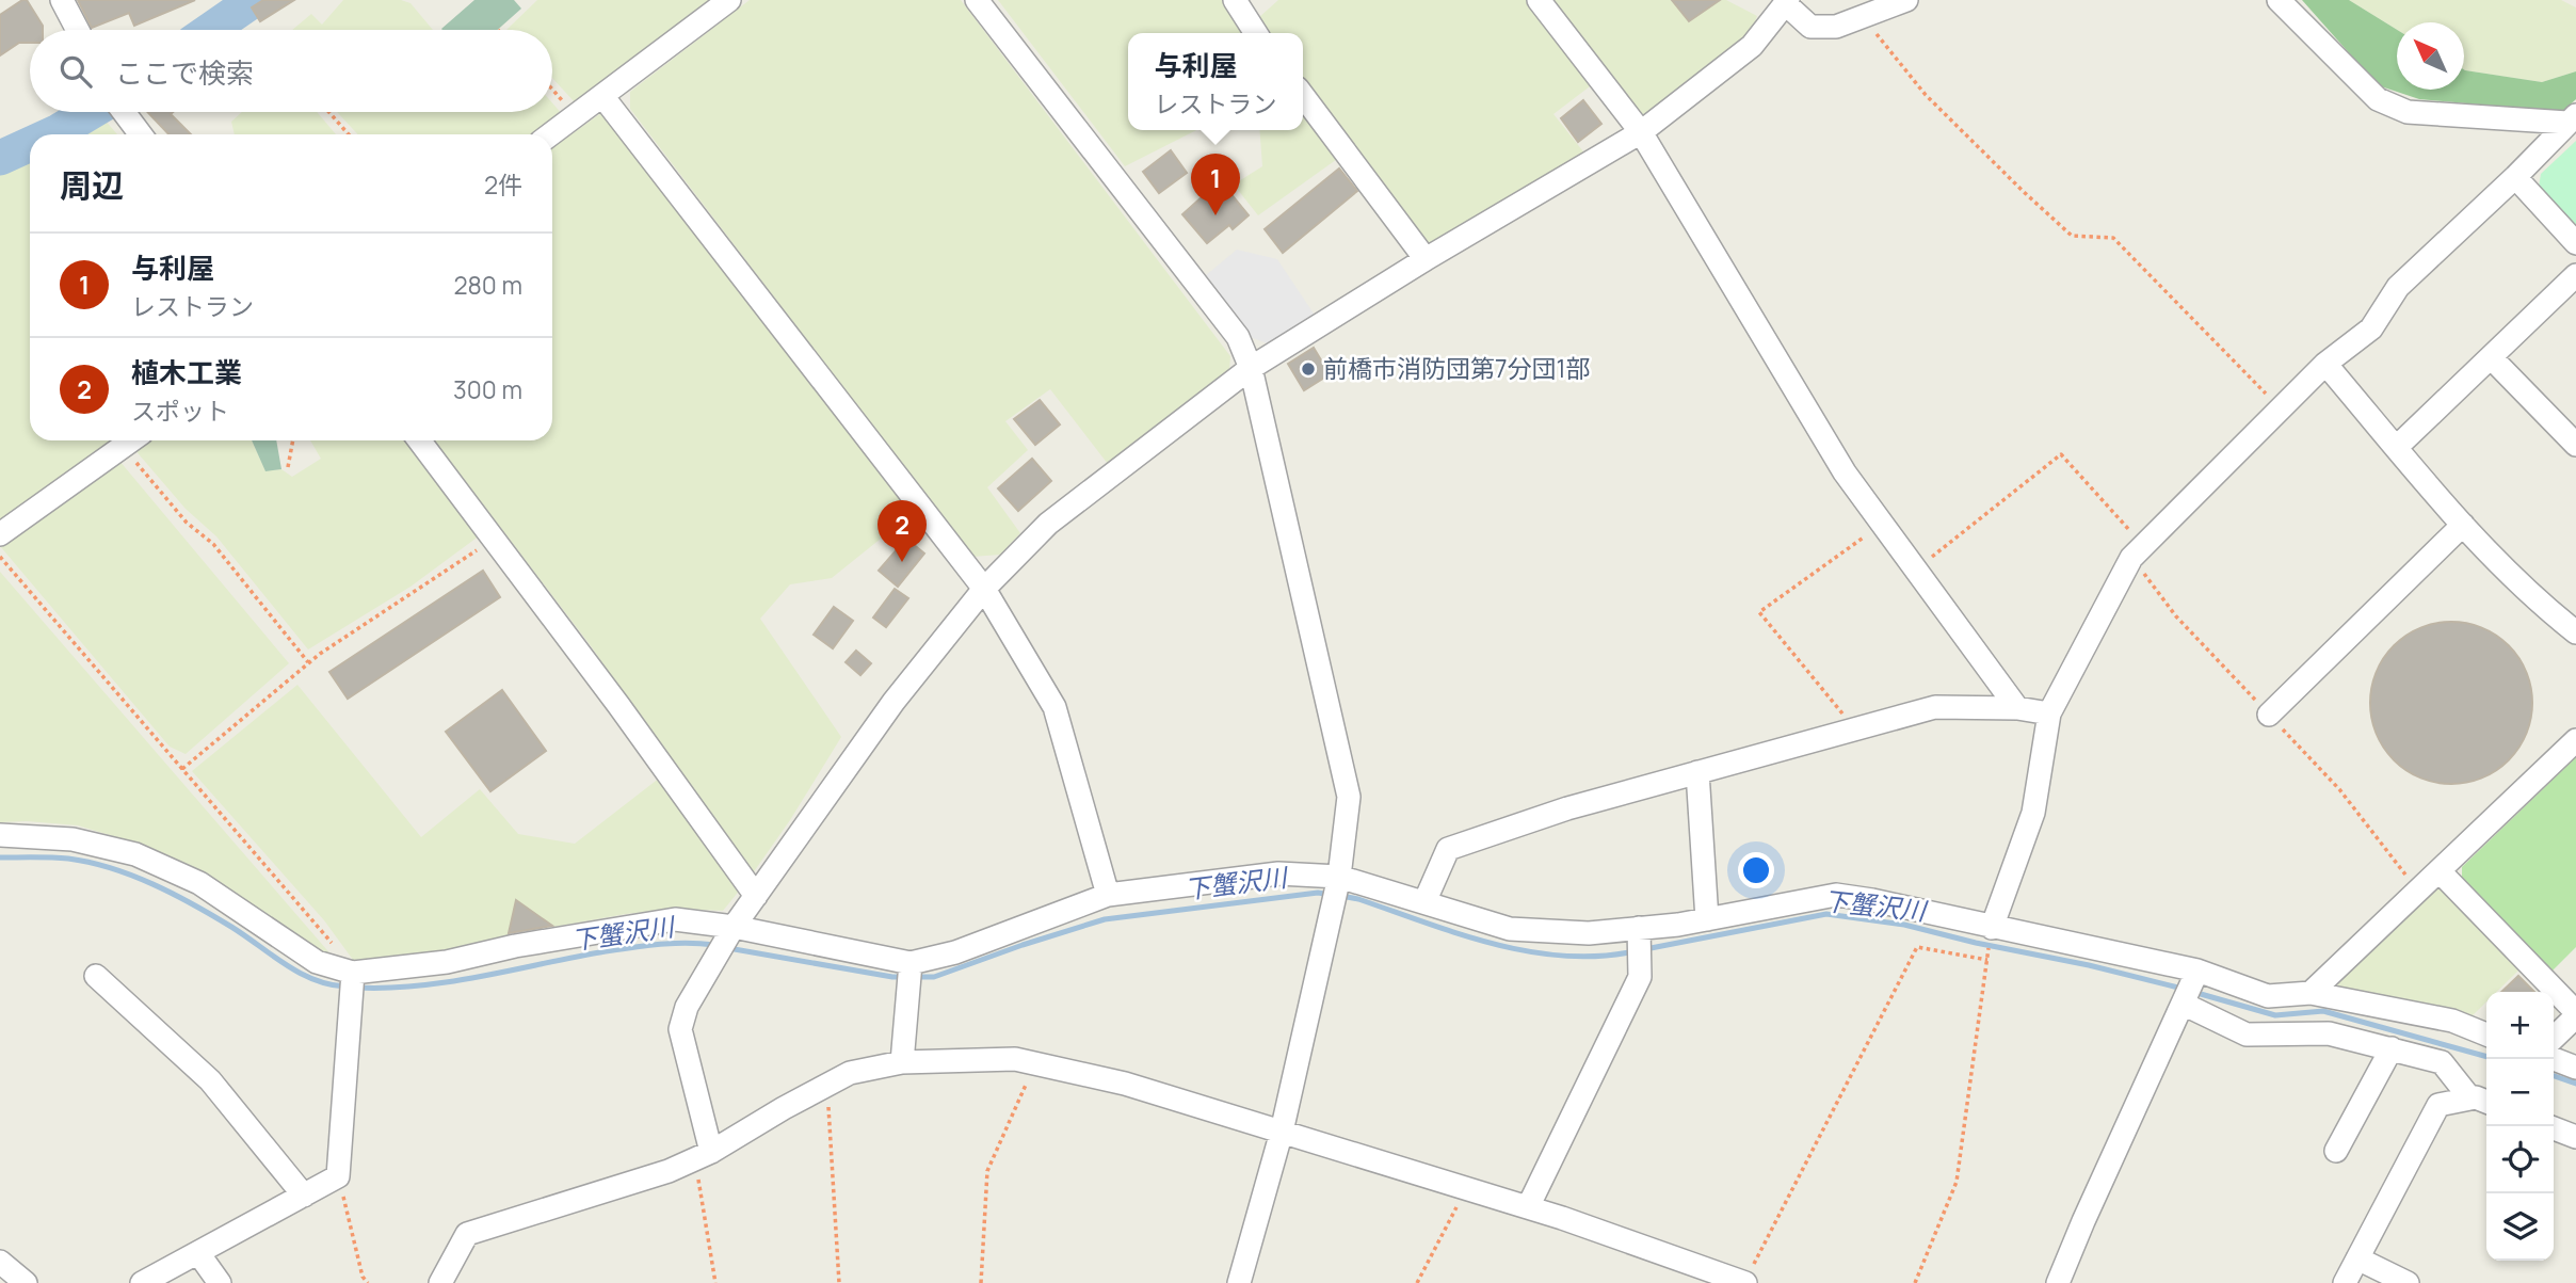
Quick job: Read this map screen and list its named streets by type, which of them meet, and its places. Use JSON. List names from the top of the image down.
{
  "water": ["下蟹沢川"],
  "places": ["前橋市消防団第7分団1部"],
  "north": "top left",
  "page": {
    "search": "ここで検索",
    "popup": ["与利屋", "レストラン"],
    "heading": ["周辺", "2件"],
    "pins": ["1", "2"],
    "list": [
      {
        "mark": "1",
        "name": "与利屋",
        "note": "レストラン",
        "value": "280 m"
      },
      {
        "mark": "2",
        "name": "植木工業",
        "note": "スポット",
        "value": "300 m"
      }
    ],
    "map_buttons": ["+", "−"]
  }
}
